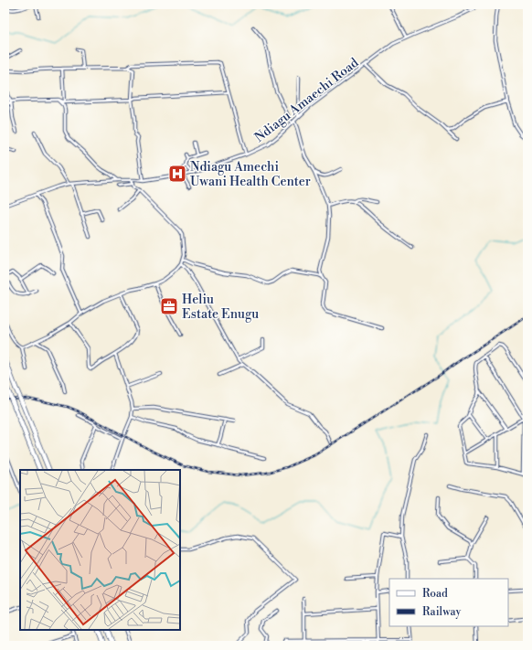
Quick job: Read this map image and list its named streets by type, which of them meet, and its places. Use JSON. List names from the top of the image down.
{
  "streets": {
    "street": ["Ndiagu Amaechi Road"]
  },
  "places": {
    "hospital": ["Ndiagu Amechi Uwani Health Center"],
    "office": ["Heliu Estate Enugu"]
  },
  "legend": ["Road", "Railway"]
}
